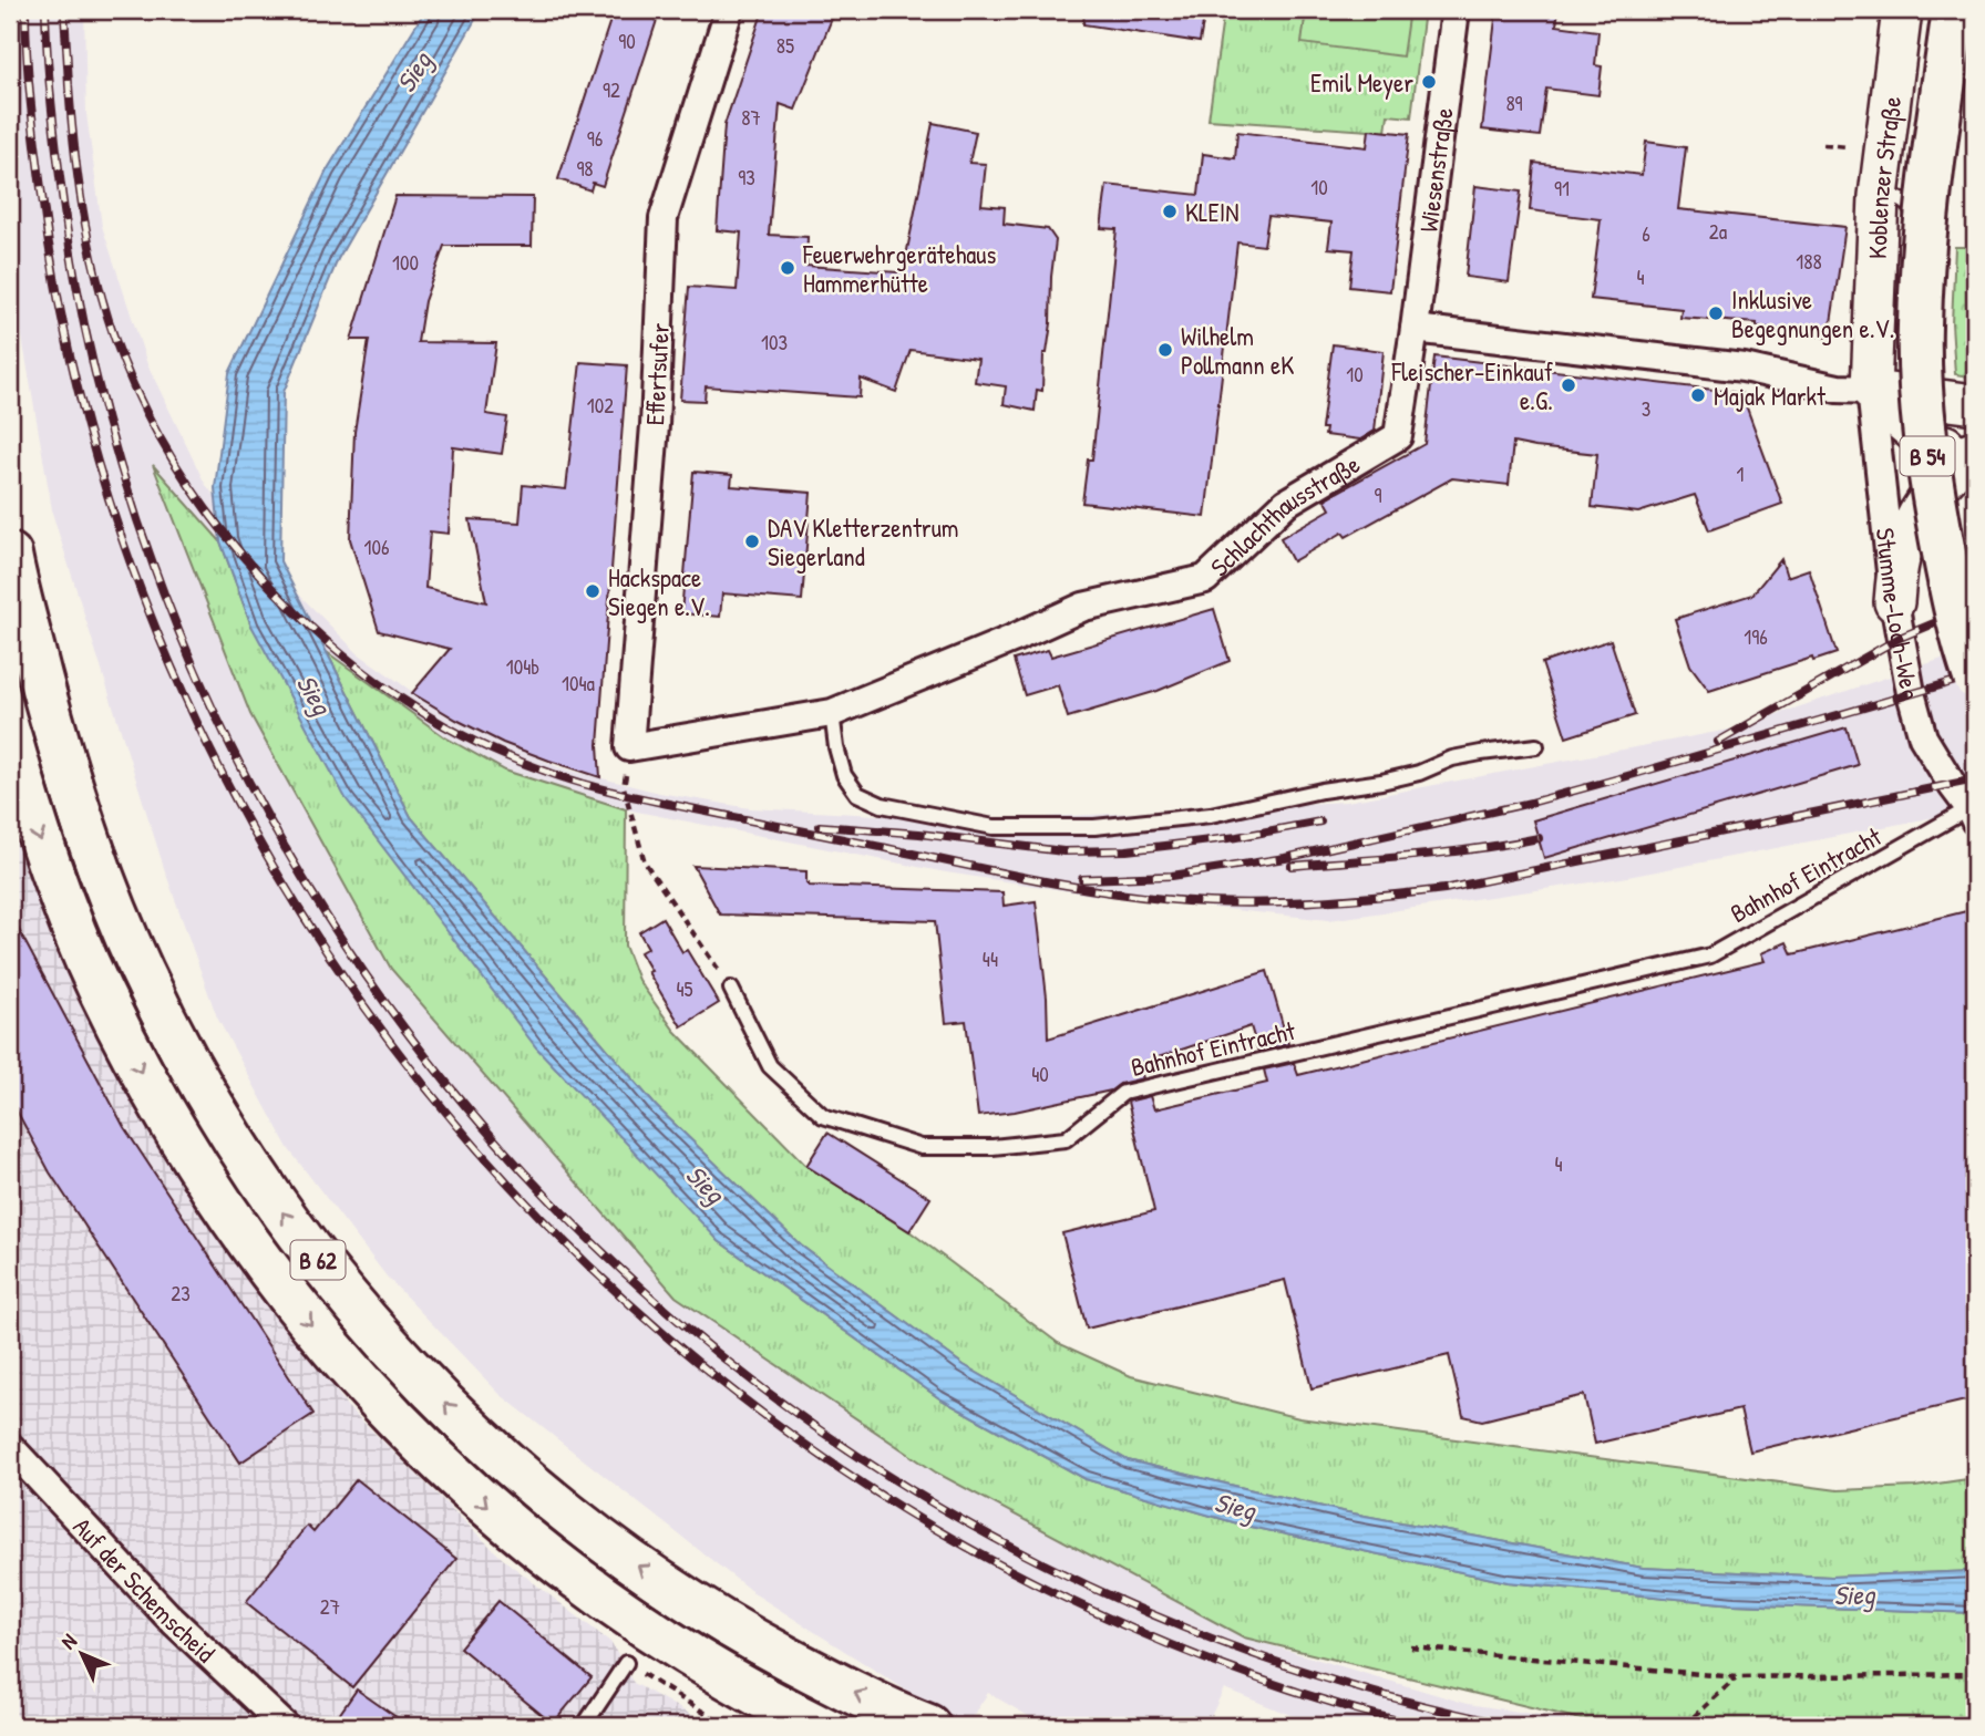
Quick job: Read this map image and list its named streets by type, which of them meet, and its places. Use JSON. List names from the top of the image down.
{
  "streets": {
    "highway": ["B 54", "B 62"],
    "main road": ["Koblenzer Straße"],
    "street": [
      "Wiesenstraße",
      "Effertsufer",
      "Schlachthausstraße",
      "Stumme-Loch-Weg",
      "Auf der Schemscheid"
    ],
    "lane": ["Bahnhof Eintracht"]
  },
  "crossings": [
    ["Wiesenstraße", "Schlachthausstraße"],
    ["Koblenzer Straße", "Stumme-Loch-Weg"],
    ["Effertsufer", "Schlachthausstraße"],
    ["Stumme-Loch-Weg", "Bahnhof Eintracht"]
  ],
  "water": ["Sieg"],
  "places": [
    "Emil Meyer",
    "KLEIN",
    "Feuerwehrgerätehaus Hammerhütte",
    "Inklusive Begegnungen e.V.",
    "Wilhelm Pollmann eK",
    "Fleischer-Einkauf e.G.",
    "Majak Markt",
    "DAV Kletterzentrum Siegerland",
    "Hackspace Siegen e.V."
  ],
  "house_numbers": [
    "90",
    "85",
    "92",
    "89",
    "87",
    "96",
    "98",
    "93",
    "10",
    "91",
    "2a",
    "6",
    "188",
    "100",
    "4",
    "103",
    "10",
    "102",
    "3",
    "1",
    "9",
    "106",
    "196",
    "104b",
    "104a",
    "44",
    "45",
    "40",
    "4",
    "23",
    "27"
  ],
  "north": "top left"
}
